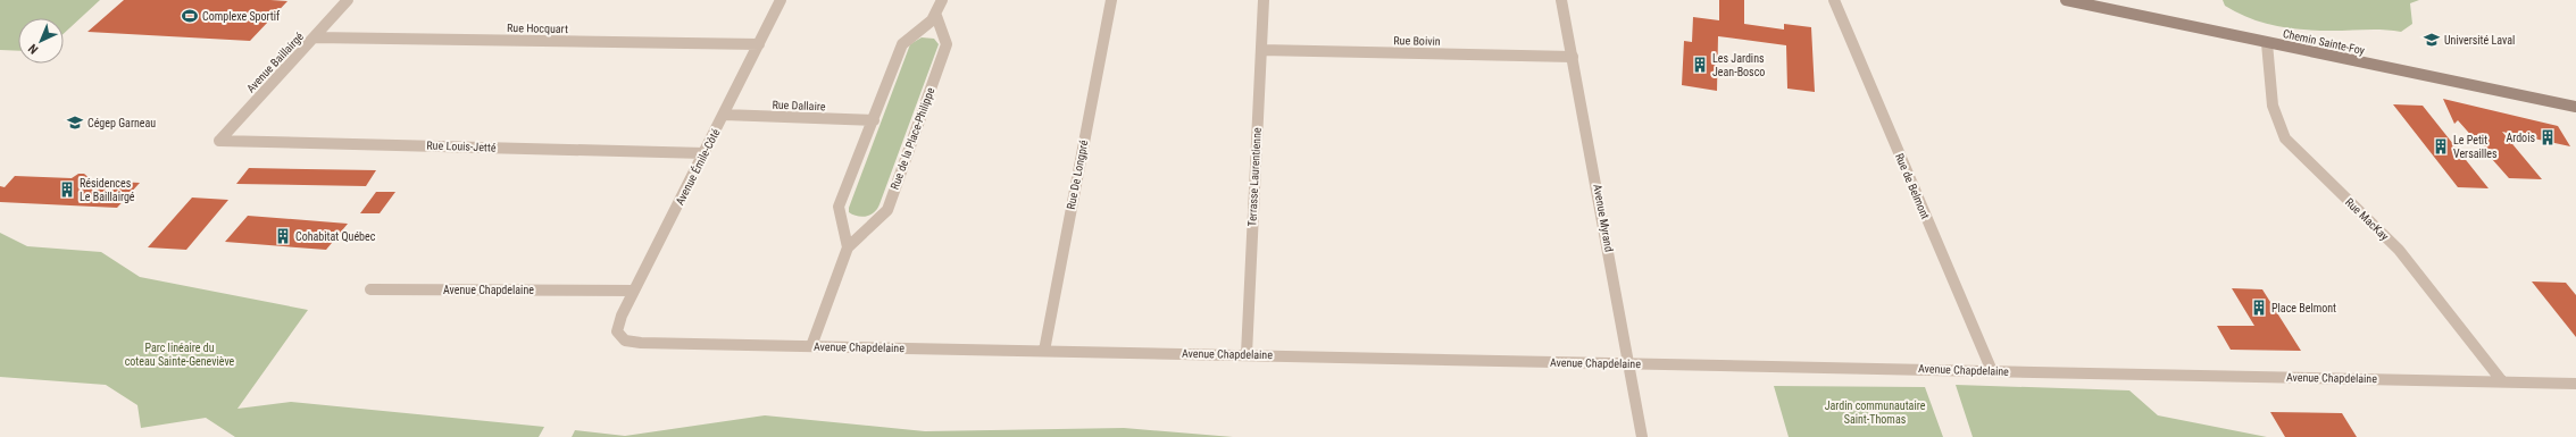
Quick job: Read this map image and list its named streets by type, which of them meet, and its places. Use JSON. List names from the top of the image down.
{
  "streets": {
    "main road": ["Chemin Sainte-Foy"],
    "street": [
      "Rue Hocquart",
      "Rue Boivin",
      "Avenue Baillairgé",
      "Rue Dallaire",
      "Rue de la Place-Philippe",
      "Rue Louis-Jetté",
      "Avenue Émile-Côté",
      "Rue De Longpré",
      "Terrasse Laurentienne",
      "Rue de Belmont",
      "Avenue Myrand",
      "Rue MacKay",
      "Avenue Chapdelaine"
    ]
  },
  "crossings": [
    ["Rue Hocquart", "Avenue Baillairgé"],
    ["Rue Hocquart", "Avenue Émile-Côté"],
    ["Rue Boivin", "Terrasse Laurentienne"],
    ["Rue Boivin", "Avenue Myrand"],
    ["Chemin Sainte-Foy", "Rue MacKay"],
    ["Avenue Baillairgé", "Rue Louis-Jetté"],
    ["Rue Dallaire", "Avenue Émile-Côté"],
    ["Rue de la Place-Philippe", "Avenue Chapdelaine"],
    ["Rue Louis-Jetté", "Avenue Émile-Côté"],
    ["Avenue Émile-Côté", "Avenue Chapdelaine"],
    ["Rue De Longpré", "Avenue Chapdelaine"],
    ["Terrasse Laurentienne", "Avenue Chapdelaine"],
    ["Rue de Belmont", "Avenue Chapdelaine"],
    ["Avenue Myrand", "Avenue Chapdelaine"],
    ["Rue MacKay", "Avenue Chapdelaine"]
  ],
  "parks": ["Parc linéaire du coteau Sainte-Geneviève", "Jardin communautaire Saint-Thomas"],
  "places": {
    "sports": ["Complexe Sportif"],
    "school or university": ["Université Laval", "Cégep Garneau"],
    "building": [
      "Les Jardins Jean-Bosco",
      "Ardois",
      "Le Petit Versailles",
      "Résidences Le Baillairgé",
      "Cohabitat Québec",
      "Place Belmont"
    ]
  },
  "north": "bottom left"
}
